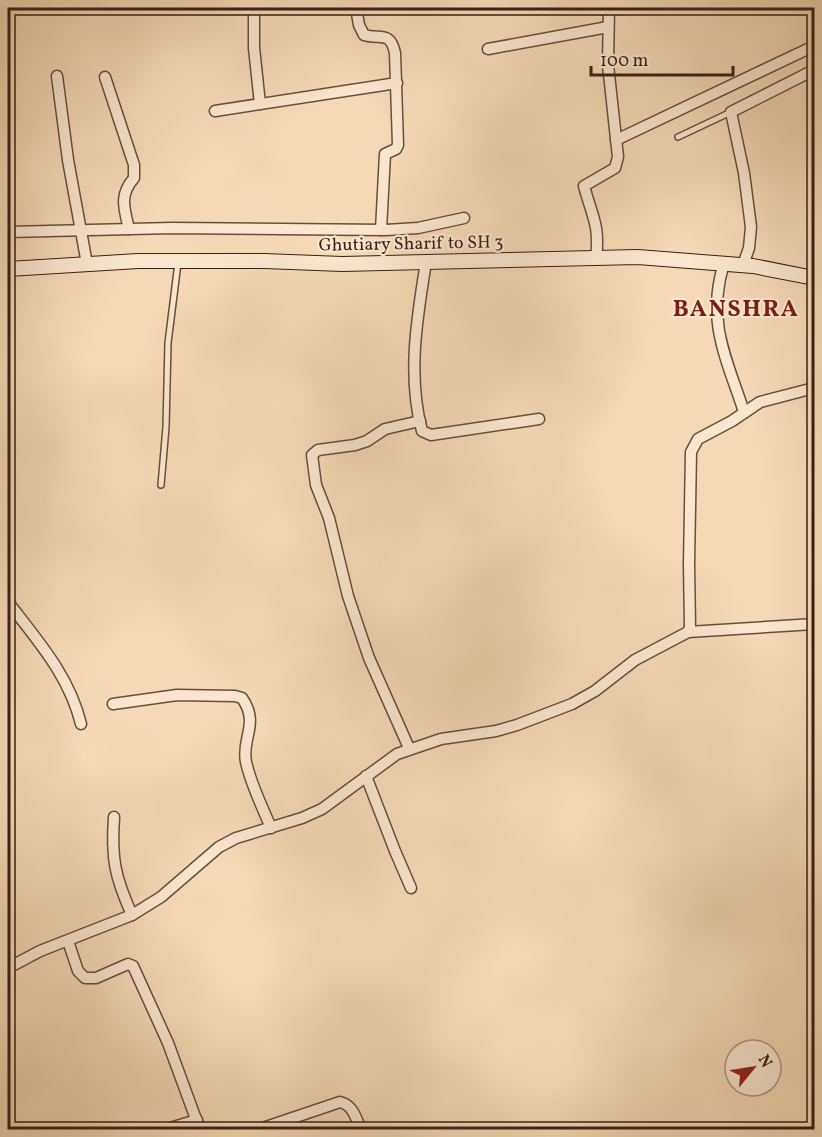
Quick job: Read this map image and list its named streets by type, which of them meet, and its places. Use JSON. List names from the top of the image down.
{
  "streets": {
    "main road": ["Ghutiary Sharif to SH 3"]
  },
  "districts": ["BANSHRA"],
  "scale_bar": "100 m",
  "north": "top right"
}
